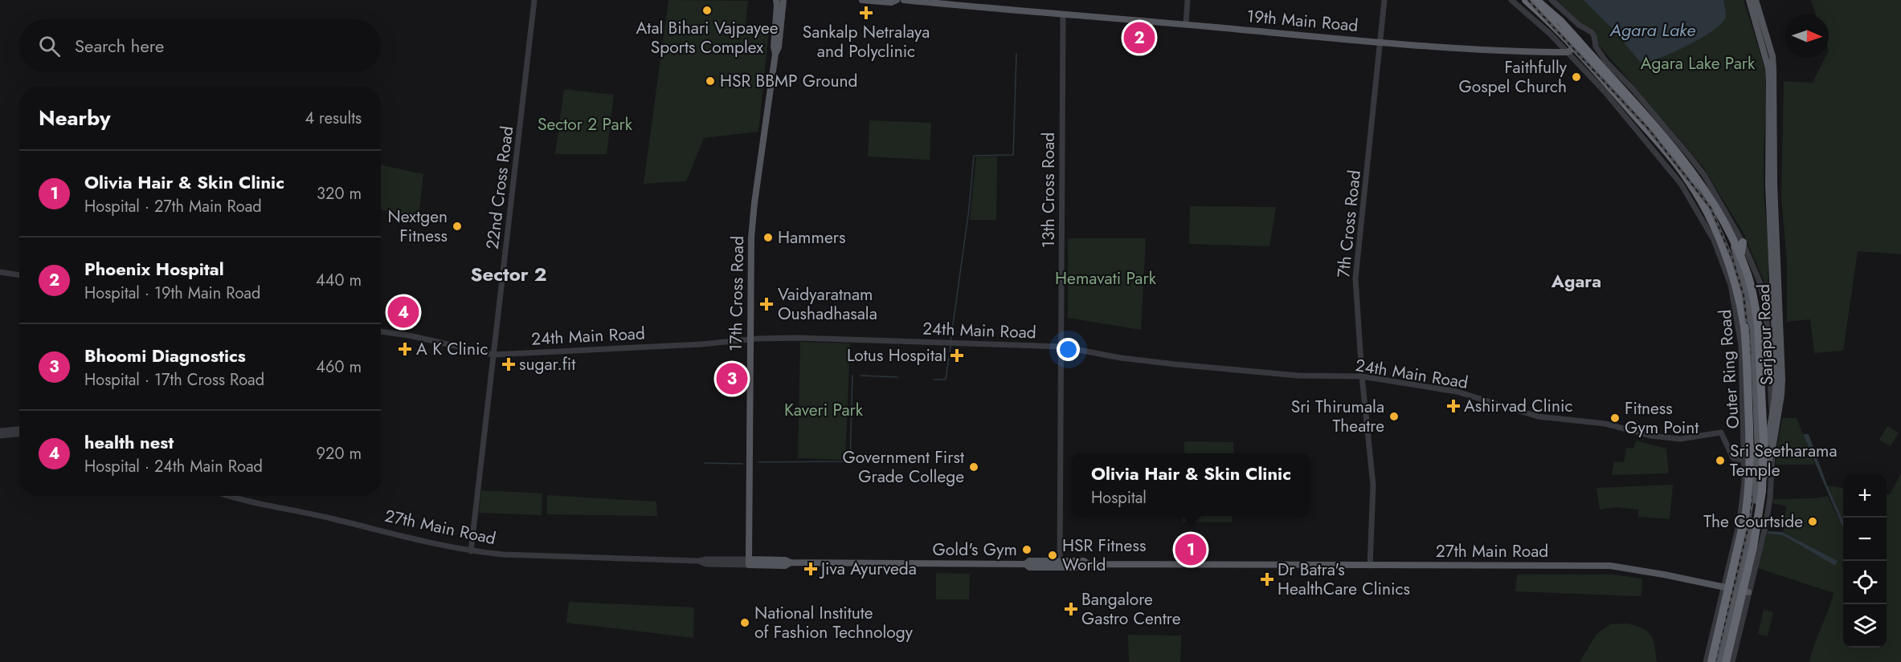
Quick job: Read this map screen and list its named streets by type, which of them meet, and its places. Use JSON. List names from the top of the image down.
{
  "streets": {
    "highway": ["Outer Ring Road"],
    "main road": [
      "19th Main Road",
      "17th Cross Road",
      "Sarjapur Road",
      "27th Main Road"
    ],
    "street": [
      "22nd Cross Road",
      "13th Cross Road",
      "7th Cross Road",
      "24th Main Road"
    ]
  },
  "crossings": [
    ["19th Main Road", "13th Cross Road"],
    ["19th Main Road", "7th Cross Road"],
    ["22nd Cross Road", "24th Main Road"],
    ["22nd Cross Road", "27th Main Road"],
    ["13th Cross Road", "24th Main Road"],
    ["13th Cross Road", "27th Main Road"],
    ["7th Cross Road", "24th Main Road"],
    ["7th Cross Road", "27th Main Road"],
    ["17th Cross Road", "24th Main Road"],
    ["17th Cross Road", "27th Main Road"],
    ["Sarjapur Road", "Outer Ring Road"],
    ["Sarjapur Road", "27th Main Road"]
  ],
  "districts": ["Sector 2", "Agara"],
  "water": ["Agara Lake"],
  "parks": [
    "Agara Lake Park",
    "Sector 2 Park",
    "Hemavati Park",
    "Kaveri Park"
  ],
  "places": {
    "other": [
      "Atal Bihari Vajpayee Sports Complex",
      "Faithfully Gospel Church",
      "HSR BBMP Ground",
      "Nextgen Fitness",
      "Hammers",
      "Sri Thirumala Theatre",
      "Fitness Gym Point",
      "Sri Seetharama Temple",
      "Government First Grade College",
      "The Courtside",
      "Gold's Gym",
      "HSR Fitness World",
      "National Institute of Fashion Technology"
    ],
    "health": [
      "Sankalp Netralaya and Polyclinic",
      "Vaidyaratnam Oushadhasala",
      "A K Clinic",
      "Lotus Hospital",
      "sugar.fit",
      "Ashirvad Clinic",
      "Jiva Ayurveda",
      "Dr Batra's HealthCare Clinics",
      "Bangalore Gastro Centre"
    ]
  },
  "north": "right",
  "page": {
    "search": "Search here",
    "pins": [
      "2",
      "4",
      "3",
      "1"
    ],
    "heading": ["Nearby", "4 results"],
    "list": [
      {
        "mark": "1",
        "name": "Olivia Hair & Skin Clinic",
        "note": "Hospital · 27th Main Road",
        "value": "320 m"
      },
      {
        "mark": "2",
        "name": "Phoenix Hospital",
        "note": "Hospital · 19th Main Road",
        "value": "440 m"
      },
      {
        "mark": "3",
        "name": "Bhoomi Diagnostics",
        "note": "Hospital · 17th Cross Road",
        "value": "460 m"
      },
      {
        "mark": "4",
        "name": "health nest",
        "note": "Hospital · 24th Main Road",
        "value": "920 m"
      }
    ],
    "popup": ["Olivia Hair & Skin Clinic", "Hospital"],
    "map_buttons": ["+", "−"]
  }
}
